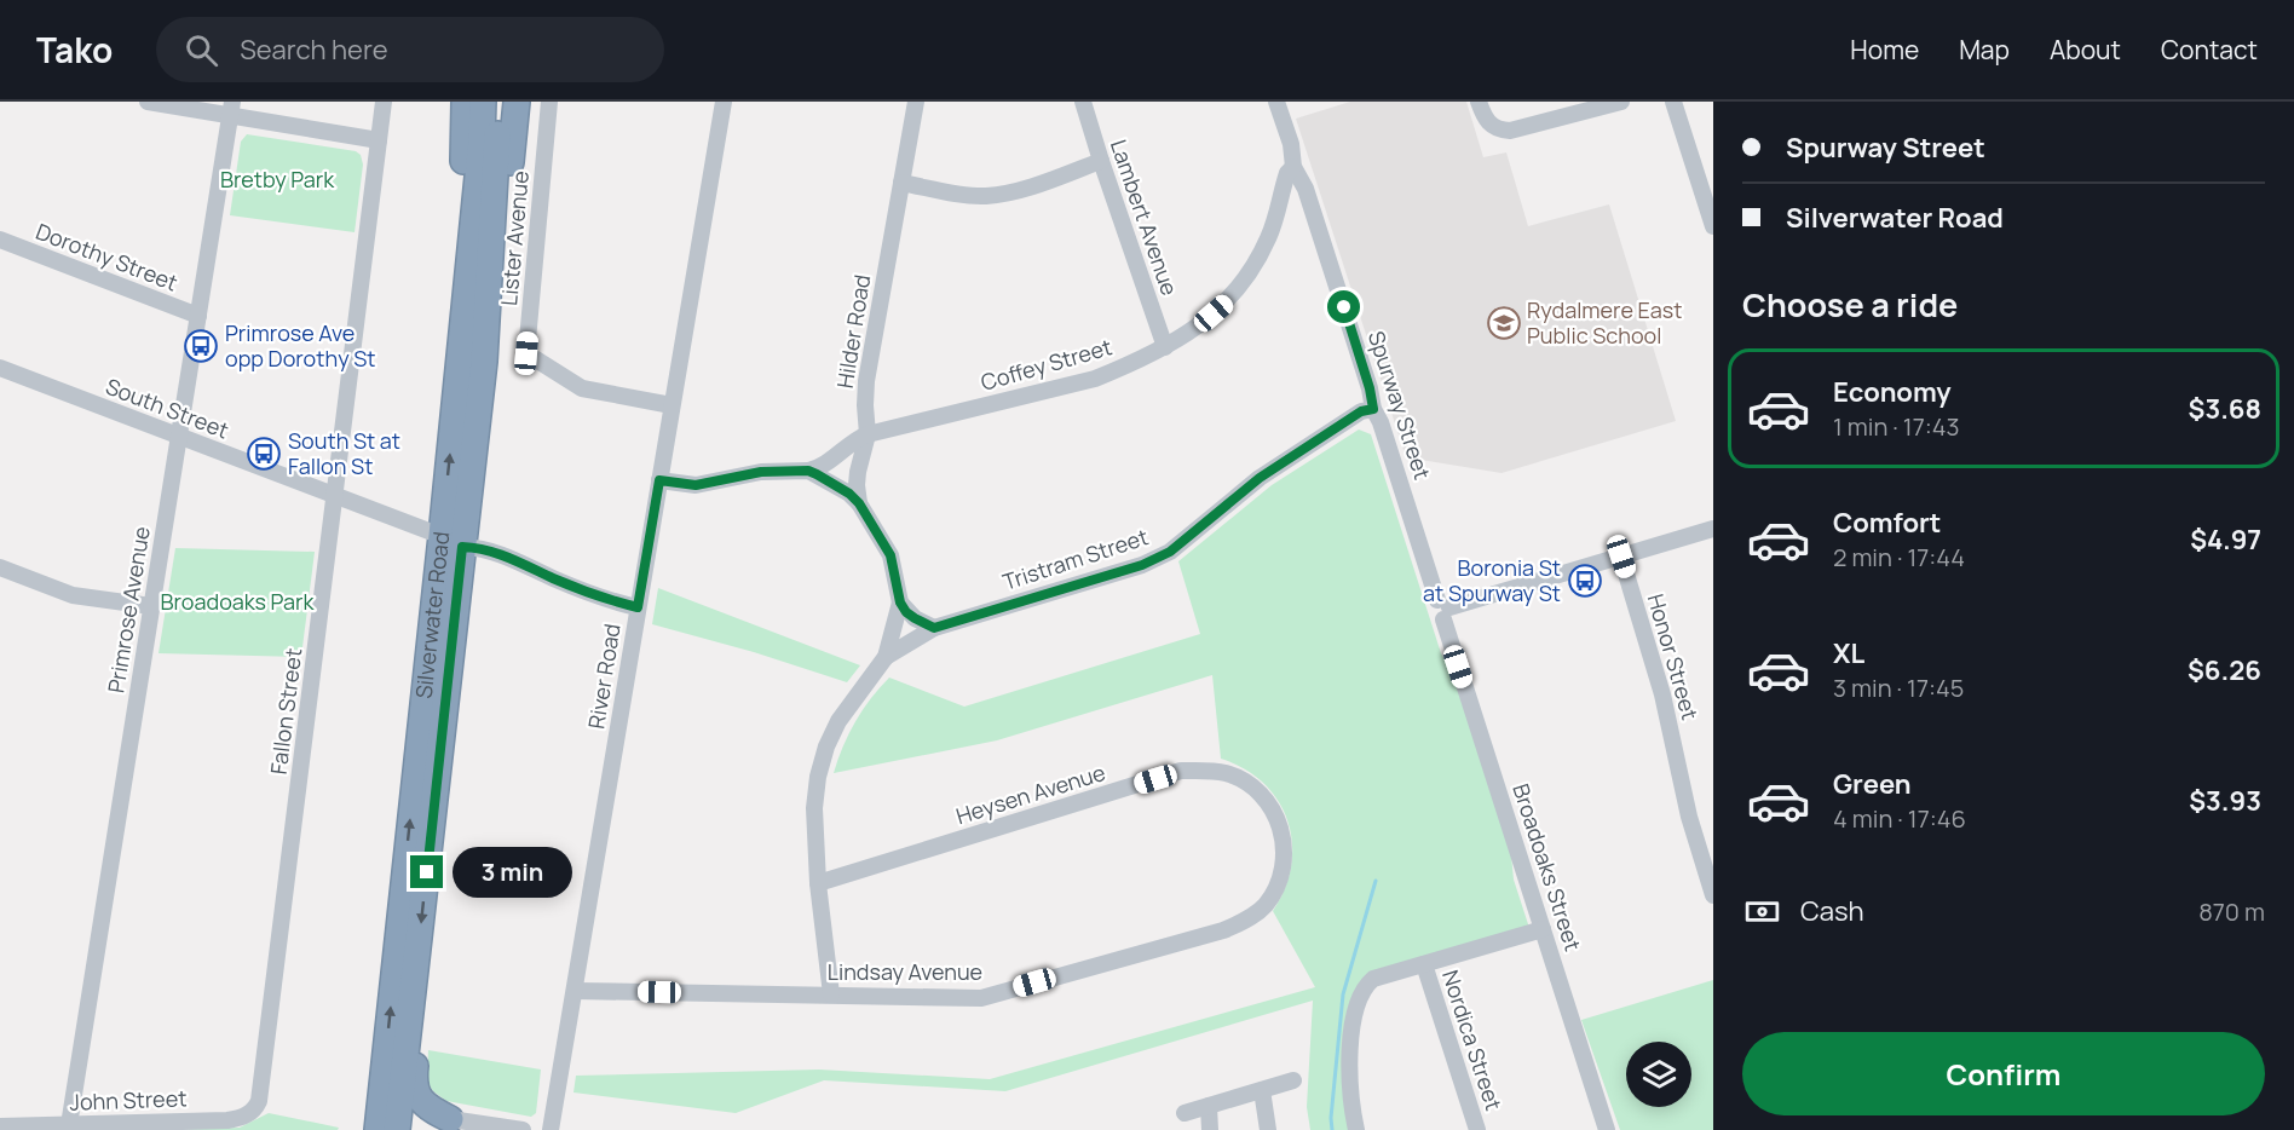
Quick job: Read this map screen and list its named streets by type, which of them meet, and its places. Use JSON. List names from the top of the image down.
{
  "streets": {
    "highway": ["Silverwater Road"],
    "street": [
      "Lambert Avenue",
      "Lister Avenue",
      "Dorothy Street",
      "Hilder Road",
      "Coffey Street",
      "Spurway Street",
      "South Street",
      "Tristram Street",
      "Primrose Avenue",
      "Honor Street",
      "River Road",
      "Fallon Street",
      "Heysen Avenue",
      "Broadoaks Street",
      "Lindsay Avenue",
      "Nordica Street",
      "John Street"
    ]
  },
  "crossings": [
    ["Lambert Avenue", "Coffey Street"],
    ["Lister Avenue", "River Road"],
    ["Dorothy Street", "Primrose Avenue"],
    ["Hilder Road", "Coffey Street"],
    ["Coffey Street", "Spurway Street"],
    ["Coffey Street", "River Road"],
    ["Spurway Street", "Tristram Street"],
    ["Spurway Street", "Broadoaks Street"],
    ["South Street", "Primrose Avenue"],
    ["South Street", "Silverwater Road"],
    ["South Street", "River Road"],
    ["South Street", "Fallon Street"],
    ["Primrose Avenue", "John Street"],
    ["River Road", "Lindsay Avenue"],
    ["Fallon Street", "John Street"],
    ["Heysen Avenue", "Lindsay Avenue"]
  ],
  "parks": ["Bretby Park", "Broadoaks Park"],
  "places": {
    "school or university": ["Rydalmere East Public School"],
    "bus stop": ["Primrose Ave opp Dorothy St", "South St at Fallon St", "Boronia St at Spurway St"]
  },
  "page": {
    "header": "Tako",
    "search": "Search here",
    "nav": [
      "Home",
      "Map",
      "About",
      "Contact"
    ],
    "banner": ["Spurway Street", "Silverwater Road"],
    "heading": "Choose a ride",
    "list": [
      {
        "name": "Economy",
        "note": "1 min · 17:43",
        "value": "$3.68"
      },
      {
        "name": "Comfort",
        "note": "2 min · 17:44",
        "value": "$4.97"
      },
      {
        "name": "XL",
        "note": "3 min · 17:45",
        "value": "$6.26"
      },
      {
        "name": "Green",
        "note": "4 min · 17:46",
        "value": "$3.93"
      }
    ],
    "bubble": "3 min",
    "pay": ["Cash", "870 m"],
    "buttons": "Confirm"
  }
}
